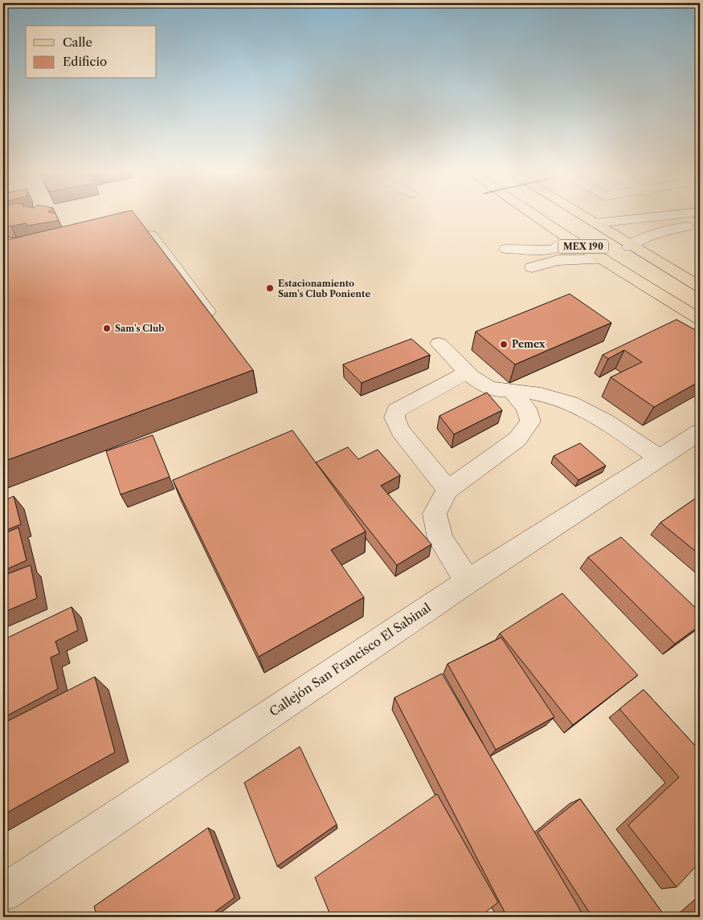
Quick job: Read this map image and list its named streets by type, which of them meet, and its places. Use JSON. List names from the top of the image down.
{
  "streets": {
    "main road": ["MEX 190"],
    "street": ["Callejón San Francisco El Sabinal"]
  },
  "places": ["Estacionamiento Sam's Club Poniente", "Sam's Club", "Pemex"],
  "legend": ["Calle", "Edificio"]
}
